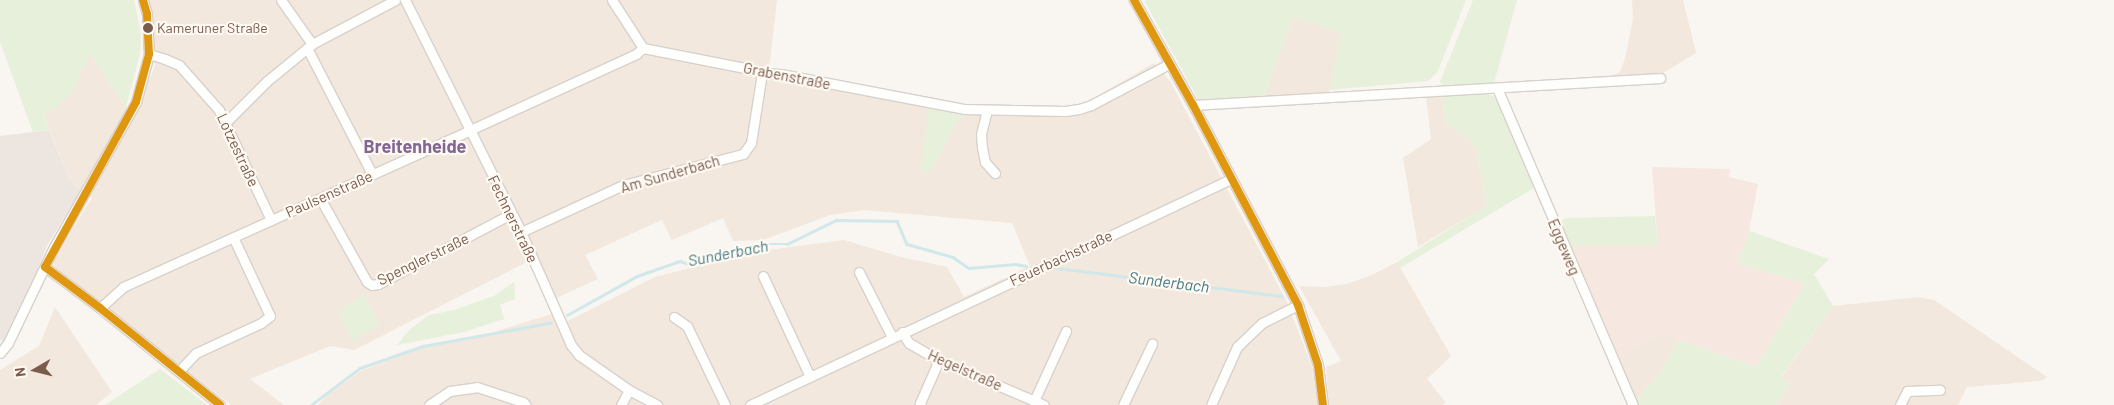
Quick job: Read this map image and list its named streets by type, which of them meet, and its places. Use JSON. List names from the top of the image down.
{
  "streets": {
    "street": [
      "Grabenstraße",
      "Lotzestraße",
      "Am Sunderbach",
      "Paulsenstraße",
      "Fechnerstraße",
      "Eggeweg",
      "Feuerbachstraße",
      "Spenglerstraße",
      "Hegelstraße"
    ]
  },
  "crossings": [
    ["Grabenstraße", "Am Sunderbach"],
    ["Grabenstraße", "Paulsenstraße"],
    ["Lotzestraße", "Paulsenstraße"],
    ["Am Sunderbach", "Fechnerstraße"],
    ["Paulsenstraße", "Fechnerstraße"],
    ["Paulsenstraße", "Spenglerstraße"],
    ["Fechnerstraße", "Spenglerstraße"],
    ["Feuerbachstraße", "Hegelstraße"]
  ],
  "districts": ["Breitenheide"],
  "water": ["Sunderbach"],
  "places": ["Kameruner Straße"],
  "north": "left"
}
